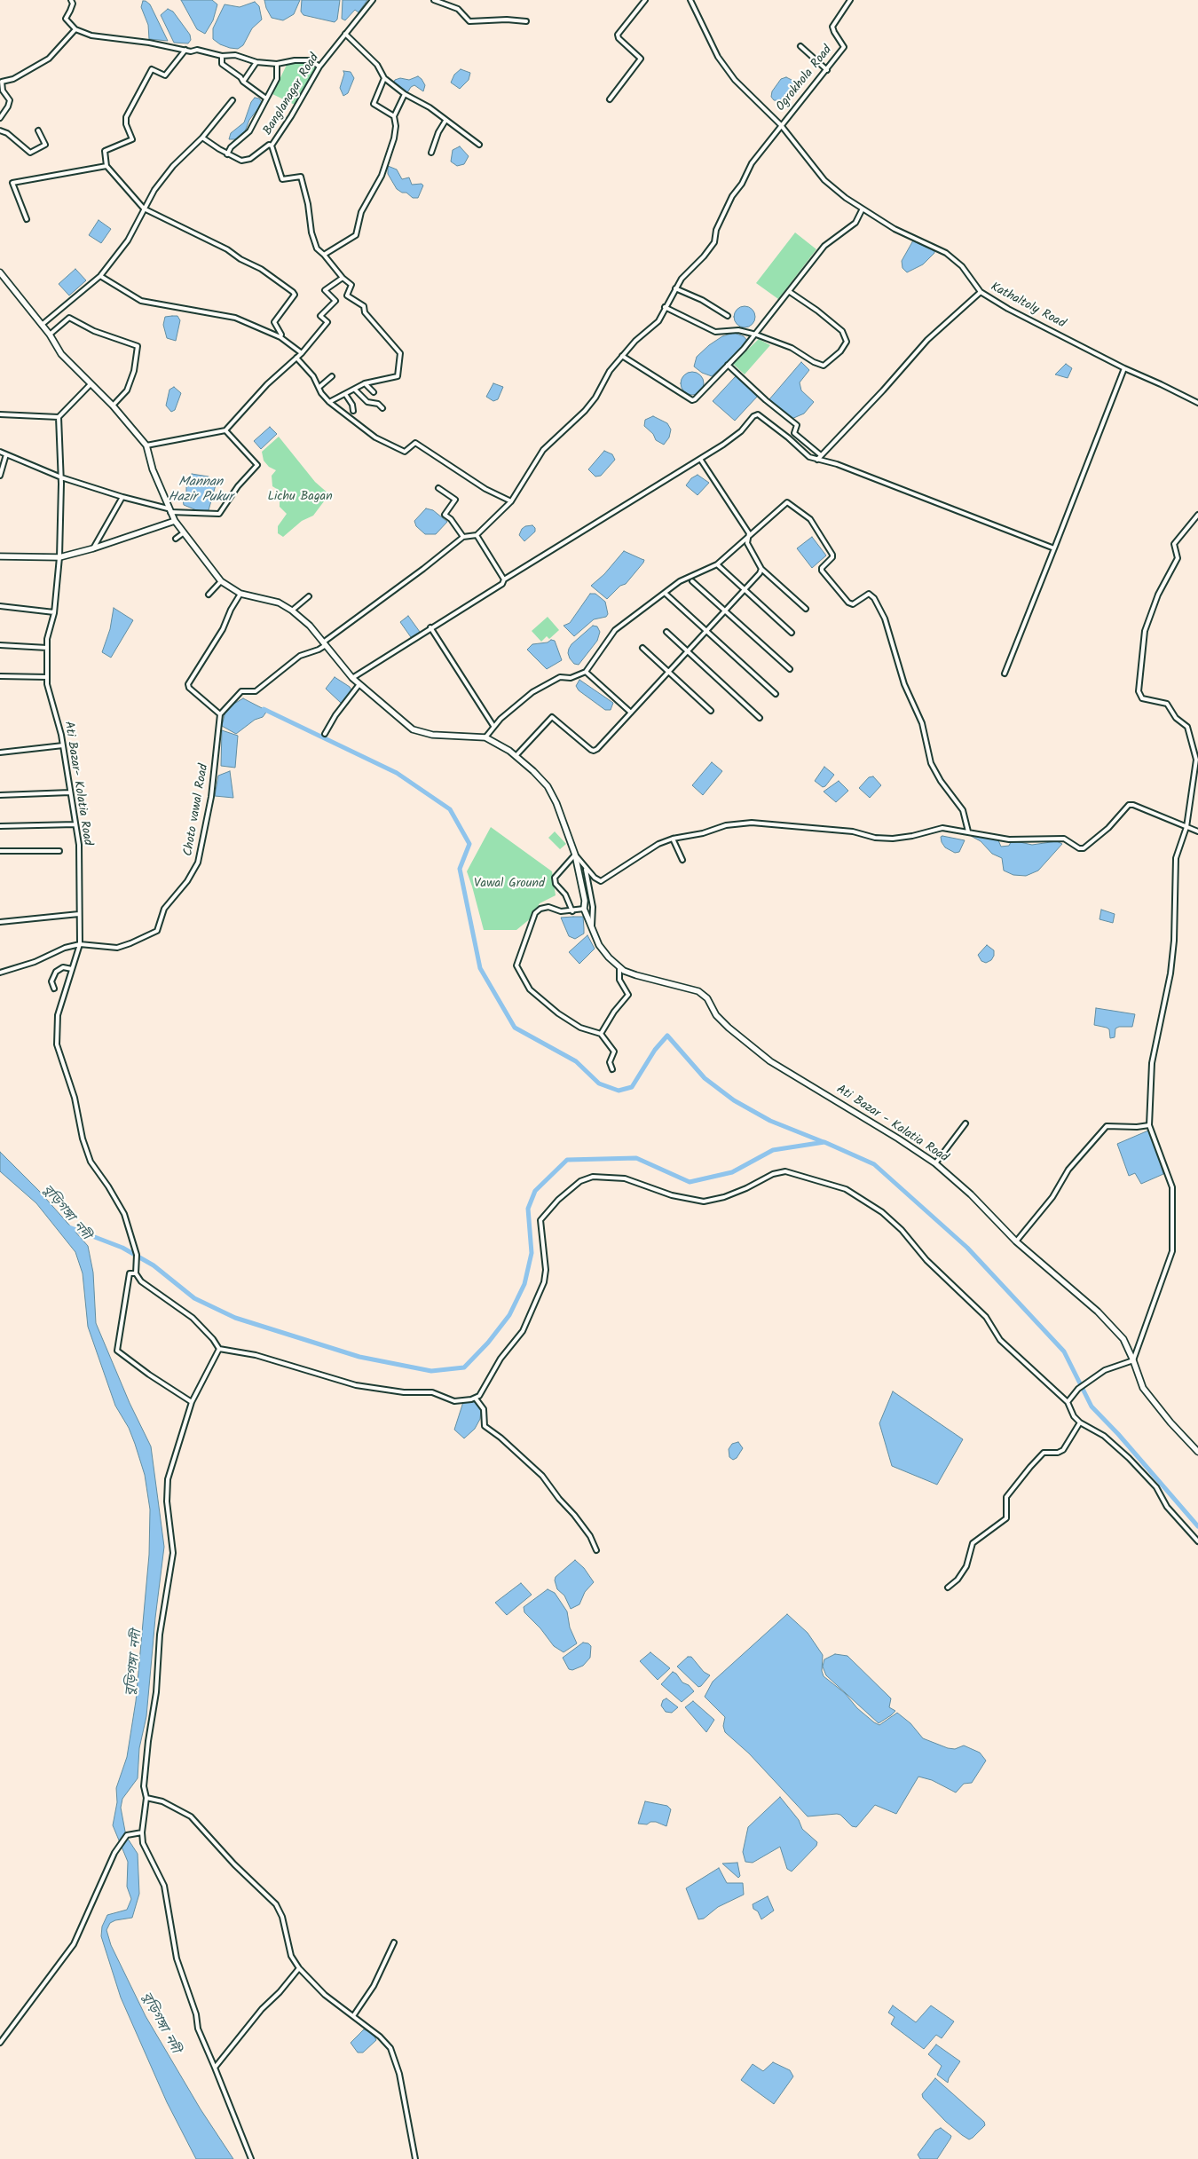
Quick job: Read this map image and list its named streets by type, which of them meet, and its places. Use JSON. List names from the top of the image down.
{
  "streets": {
    "main road": ["Ati Bazar - Kalatia Road"],
    "street": [
      "Ogrokhola Road",
      "Banglanagar Road",
      "Kathaltoly Road",
      "Ati Bazar- Kolatia Road",
      "Choto vawal Road"
    ]
  },
  "crossings": [
    ["Ogrokhola Road", "Kathaltoly Road"],
    ["Ati Bazar- Kolatia Road", "Choto vawal Road"]
  ],
  "water": ["Mannan Hazir Pukur", "বুড়িগঙ্গা নদী"],
  "parks": ["Lichu Bagan", "Vawal Ground"]
}
